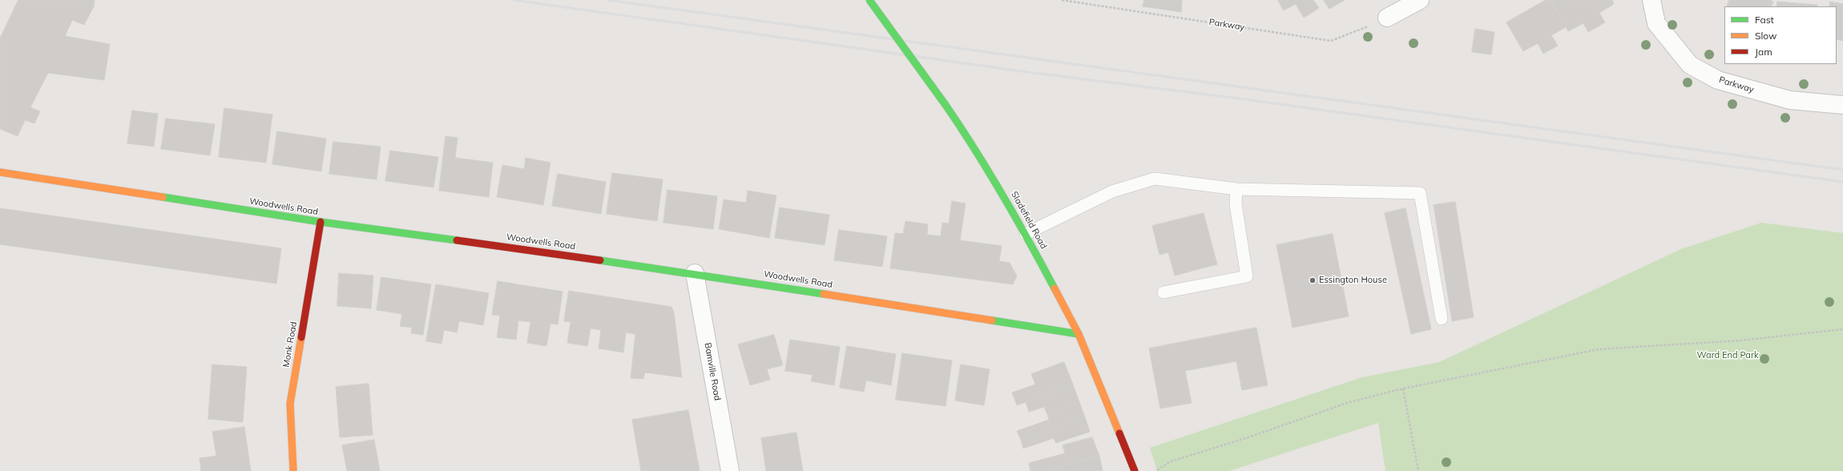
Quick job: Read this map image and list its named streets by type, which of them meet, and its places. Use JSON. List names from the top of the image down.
{
  "streets": {
    "street": [
      "Parkway",
      "Woodwells Road",
      "Sladefield Road",
      "Monk Road",
      "Bamville Road"
    ]
  },
  "crossings": [
    ["Woodwells Road", "Sladefield Road"],
    ["Woodwells Road", "Monk Road"],
    ["Woodwells Road", "Bamville Road"]
  ],
  "parks": ["Ward End Park"],
  "places": ["Essington House"],
  "legend": ["Fast", "Slow", "Jam"]
}
